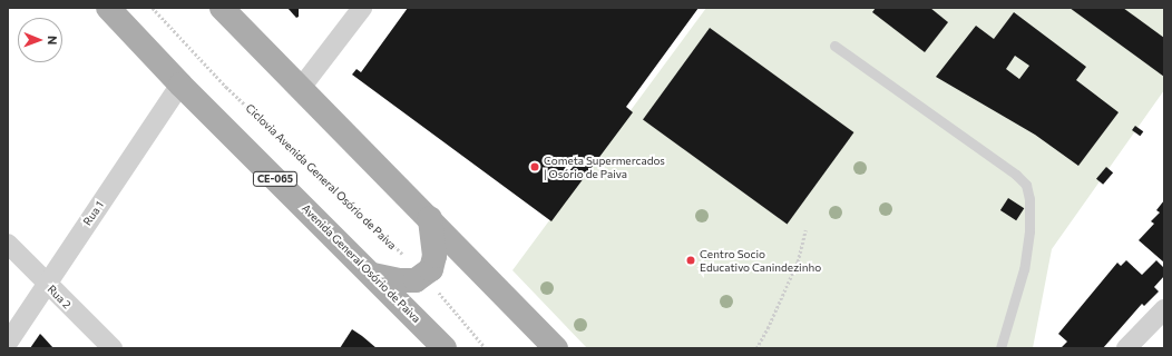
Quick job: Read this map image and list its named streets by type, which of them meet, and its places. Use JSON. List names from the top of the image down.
{
  "streets": {
    "main road": ["CE-065", "Avenida General Osório de Paiva"],
    "street": ["Rua 1", "Rua 2"],
    "path": ["Ciclovia Avenida General Osório de Paiva"]
  },
  "crossings": [
    ["Rua 1", "Avenida General Osório de Paiva"],
    ["Rua 1", "Rua 2"]
  ],
  "places": ["Cometa Supermercados | Osório de Paiva", "Centro Socio Educativo Canindezinho"],
  "north": "right"
}
